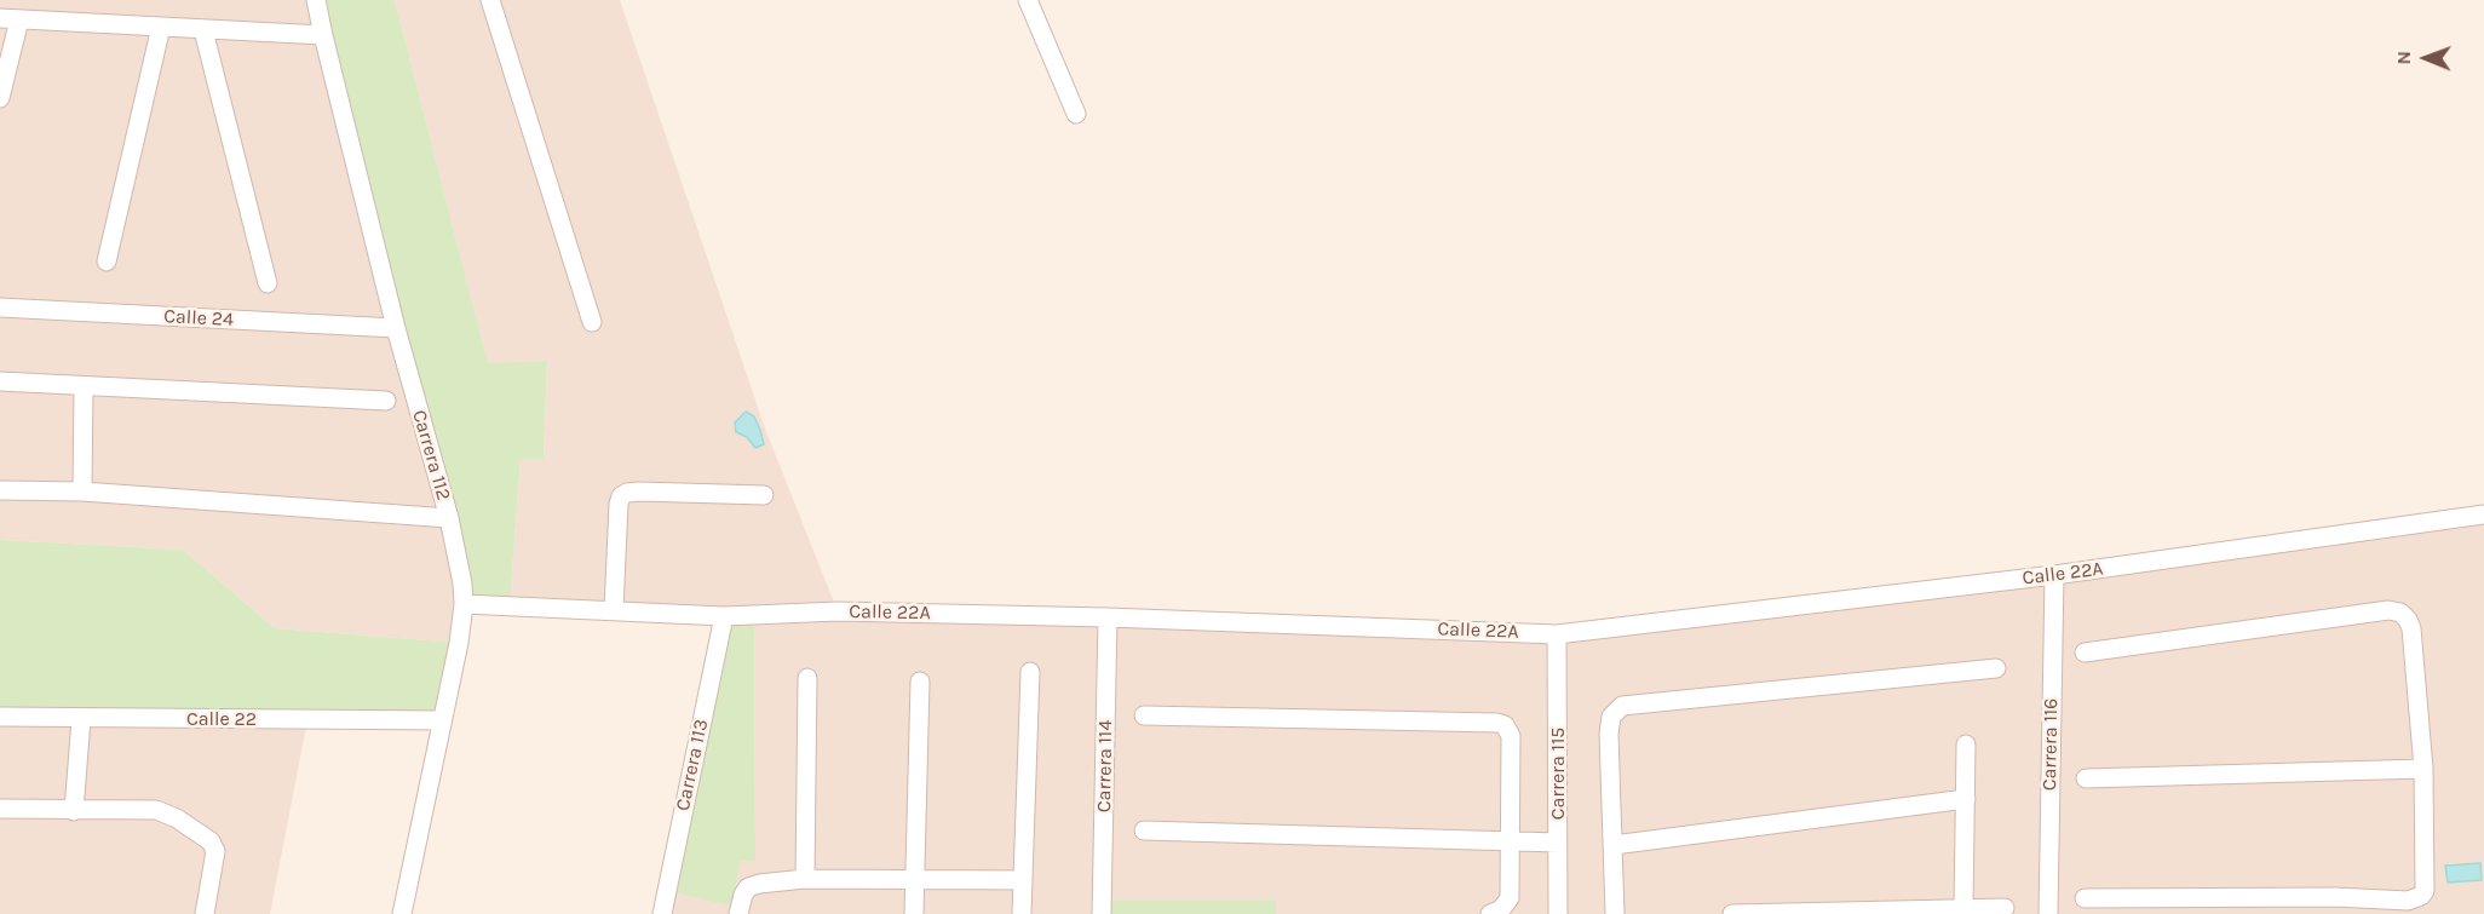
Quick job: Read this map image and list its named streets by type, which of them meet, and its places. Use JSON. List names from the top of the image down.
{
  "streets": {
    "street": [
      "Calle 24",
      "Carrera 112",
      "Calle 22A",
      "Calle 22",
      "Carrera 116",
      "Carrera 113",
      "Carrera 114",
      "Carrera 115"
    ]
  },
  "crossings": [
    ["Calle 24", "Carrera 112"],
    ["Carrera 112", "Calle 22A"],
    ["Carrera 112", "Calle 22"],
    ["Calle 22A", "Carrera 116"],
    ["Calle 22A", "Carrera 113"],
    ["Calle 22A", "Carrera 114"],
    ["Calle 22A", "Carrera 115"]
  ],
  "north": "left"
}
